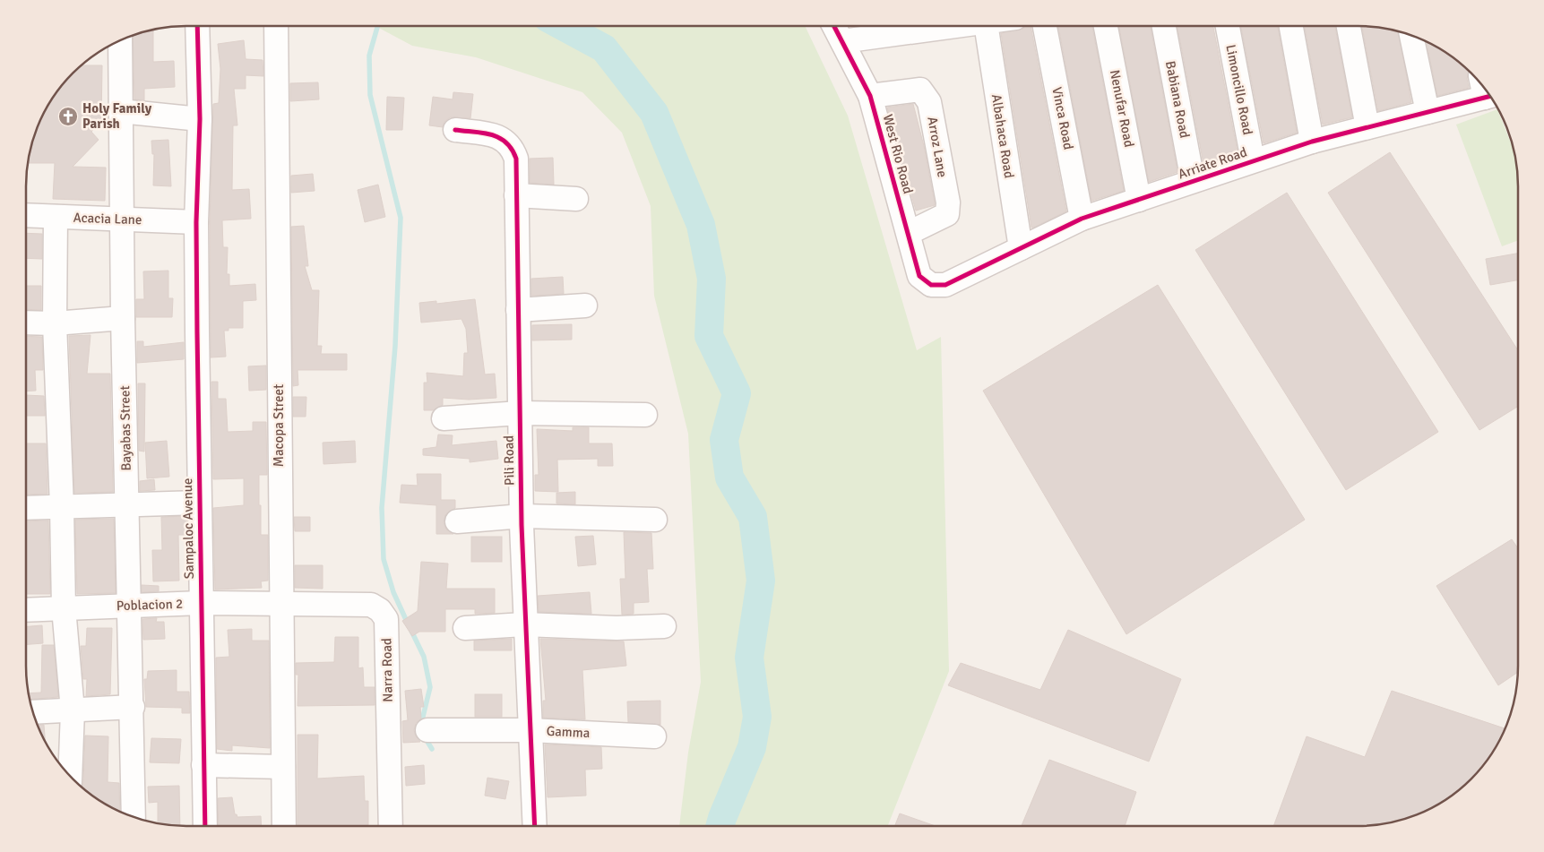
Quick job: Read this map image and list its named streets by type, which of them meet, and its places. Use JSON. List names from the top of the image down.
{
  "streets": {
    "street": [
      "Limoncillo Road",
      "Babiana Road",
      "Nenufar Road",
      "Vinca Road",
      "Albahaca Road",
      "Arroz Lane",
      "West Rio Road",
      "Arriate Road",
      "Acacia Lane",
      "Macopa Street",
      "Bayabas Street",
      "Pili Road",
      "Sampaloc Avenue",
      "Poblacion 2",
      "Narra Road",
      "Gamma"
    ]
  },
  "crossings": [
    ["Limoncillo Road", "Arriate Road"],
    ["Babiana Road", "Arriate Road"],
    ["Nenufar Road", "Arriate Road"],
    ["Vinca Road", "Arriate Road"],
    ["Albahaca Road", "Arriate Road"],
    ["Arroz Lane", "West Rio Road"],
    ["West Rio Road", "Arriate Road"],
    ["Acacia Lane", "Bayabas Street"],
    ["Acacia Lane", "Sampaloc Avenue"],
    ["Macopa Street", "Poblacion 2"],
    ["Macopa Street", "Narra Road"],
    ["Bayabas Street", "Poblacion 2"],
    ["Pili Road", "Gamma"],
    ["Sampaloc Avenue", "Poblacion 2"],
    ["Poblacion 2", "Narra Road"]
  ],
  "places": {
    "church": ["Holy Family Parish"]
  }
}
